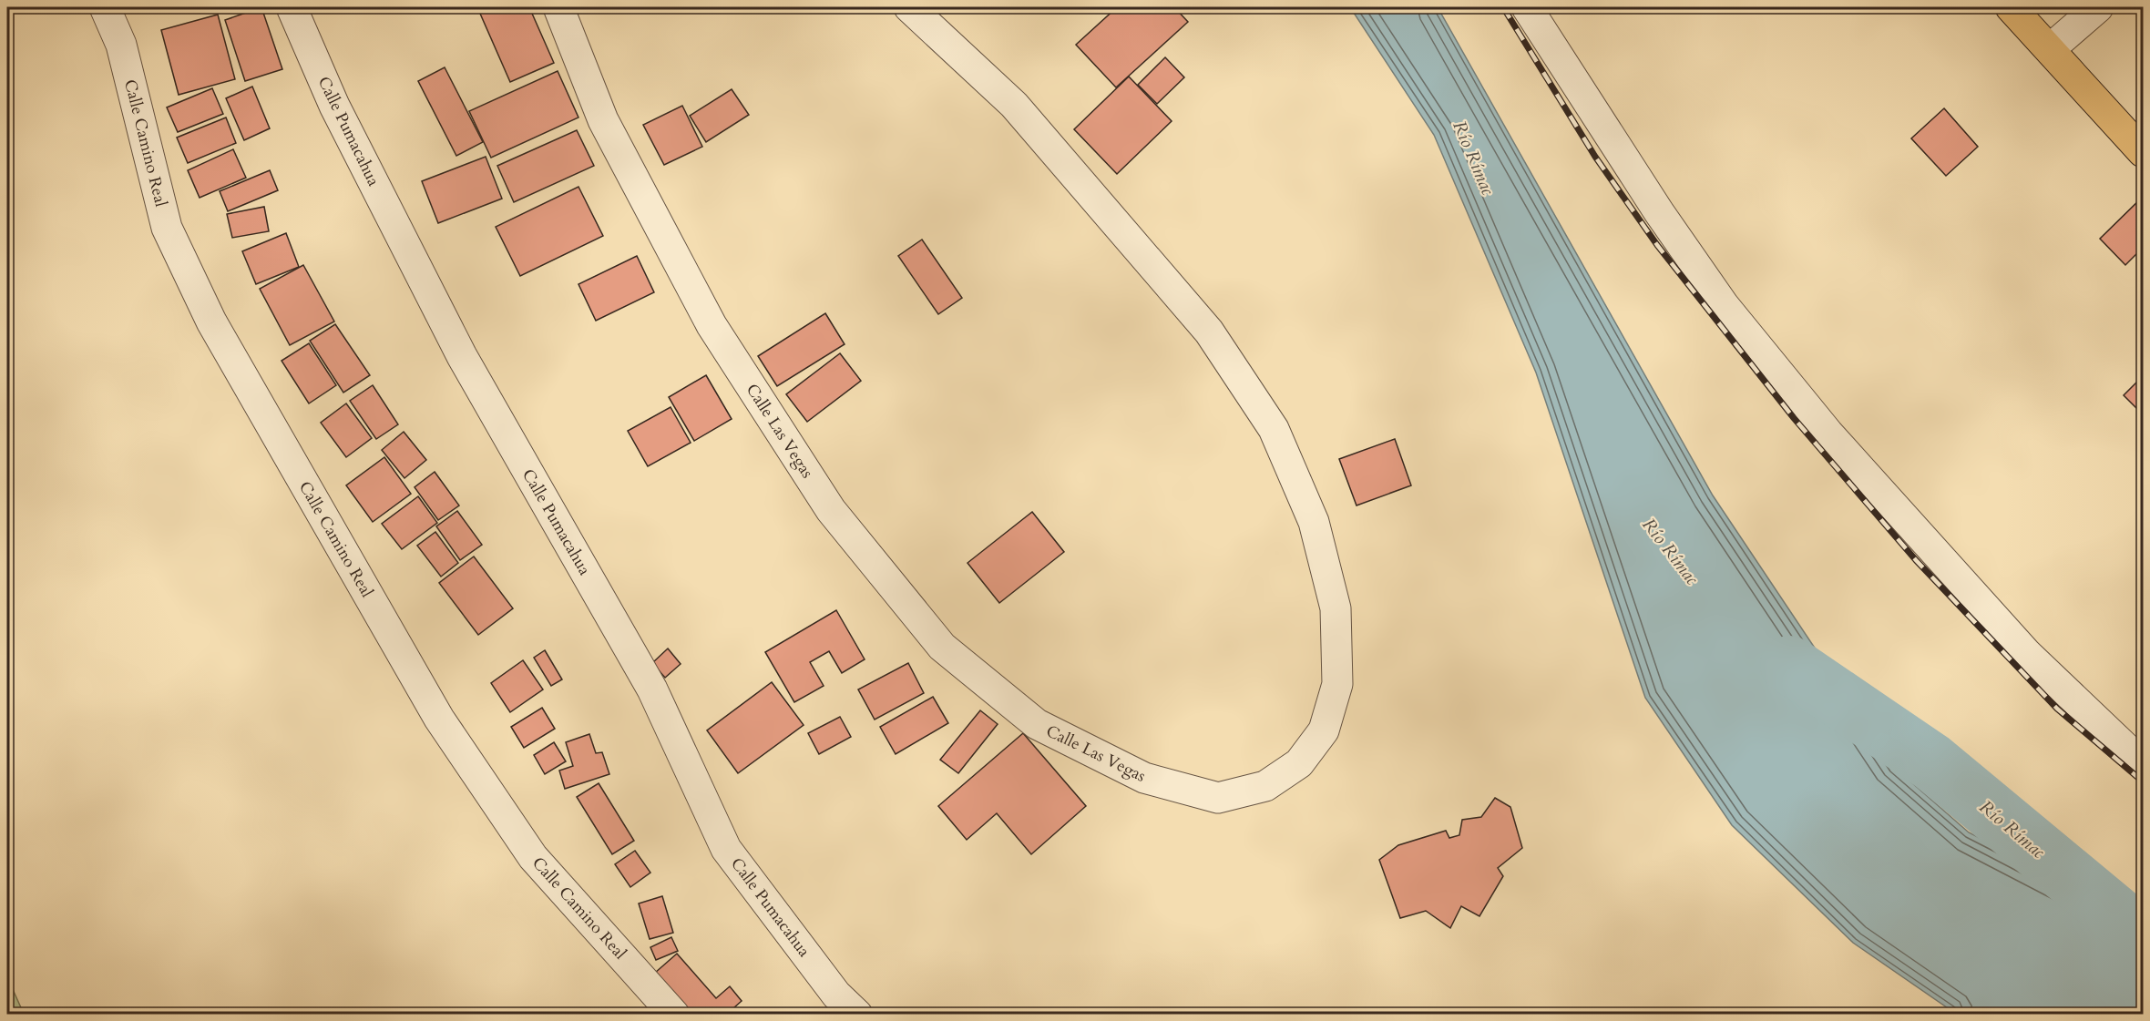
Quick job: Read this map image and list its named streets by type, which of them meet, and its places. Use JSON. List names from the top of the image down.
{
  "streets": {
    "street": ["Calle Pumacahua", "Calle Camino Real", "Calle Las Vegas"]
  },
  "water": ["Río Rímac"]
}
